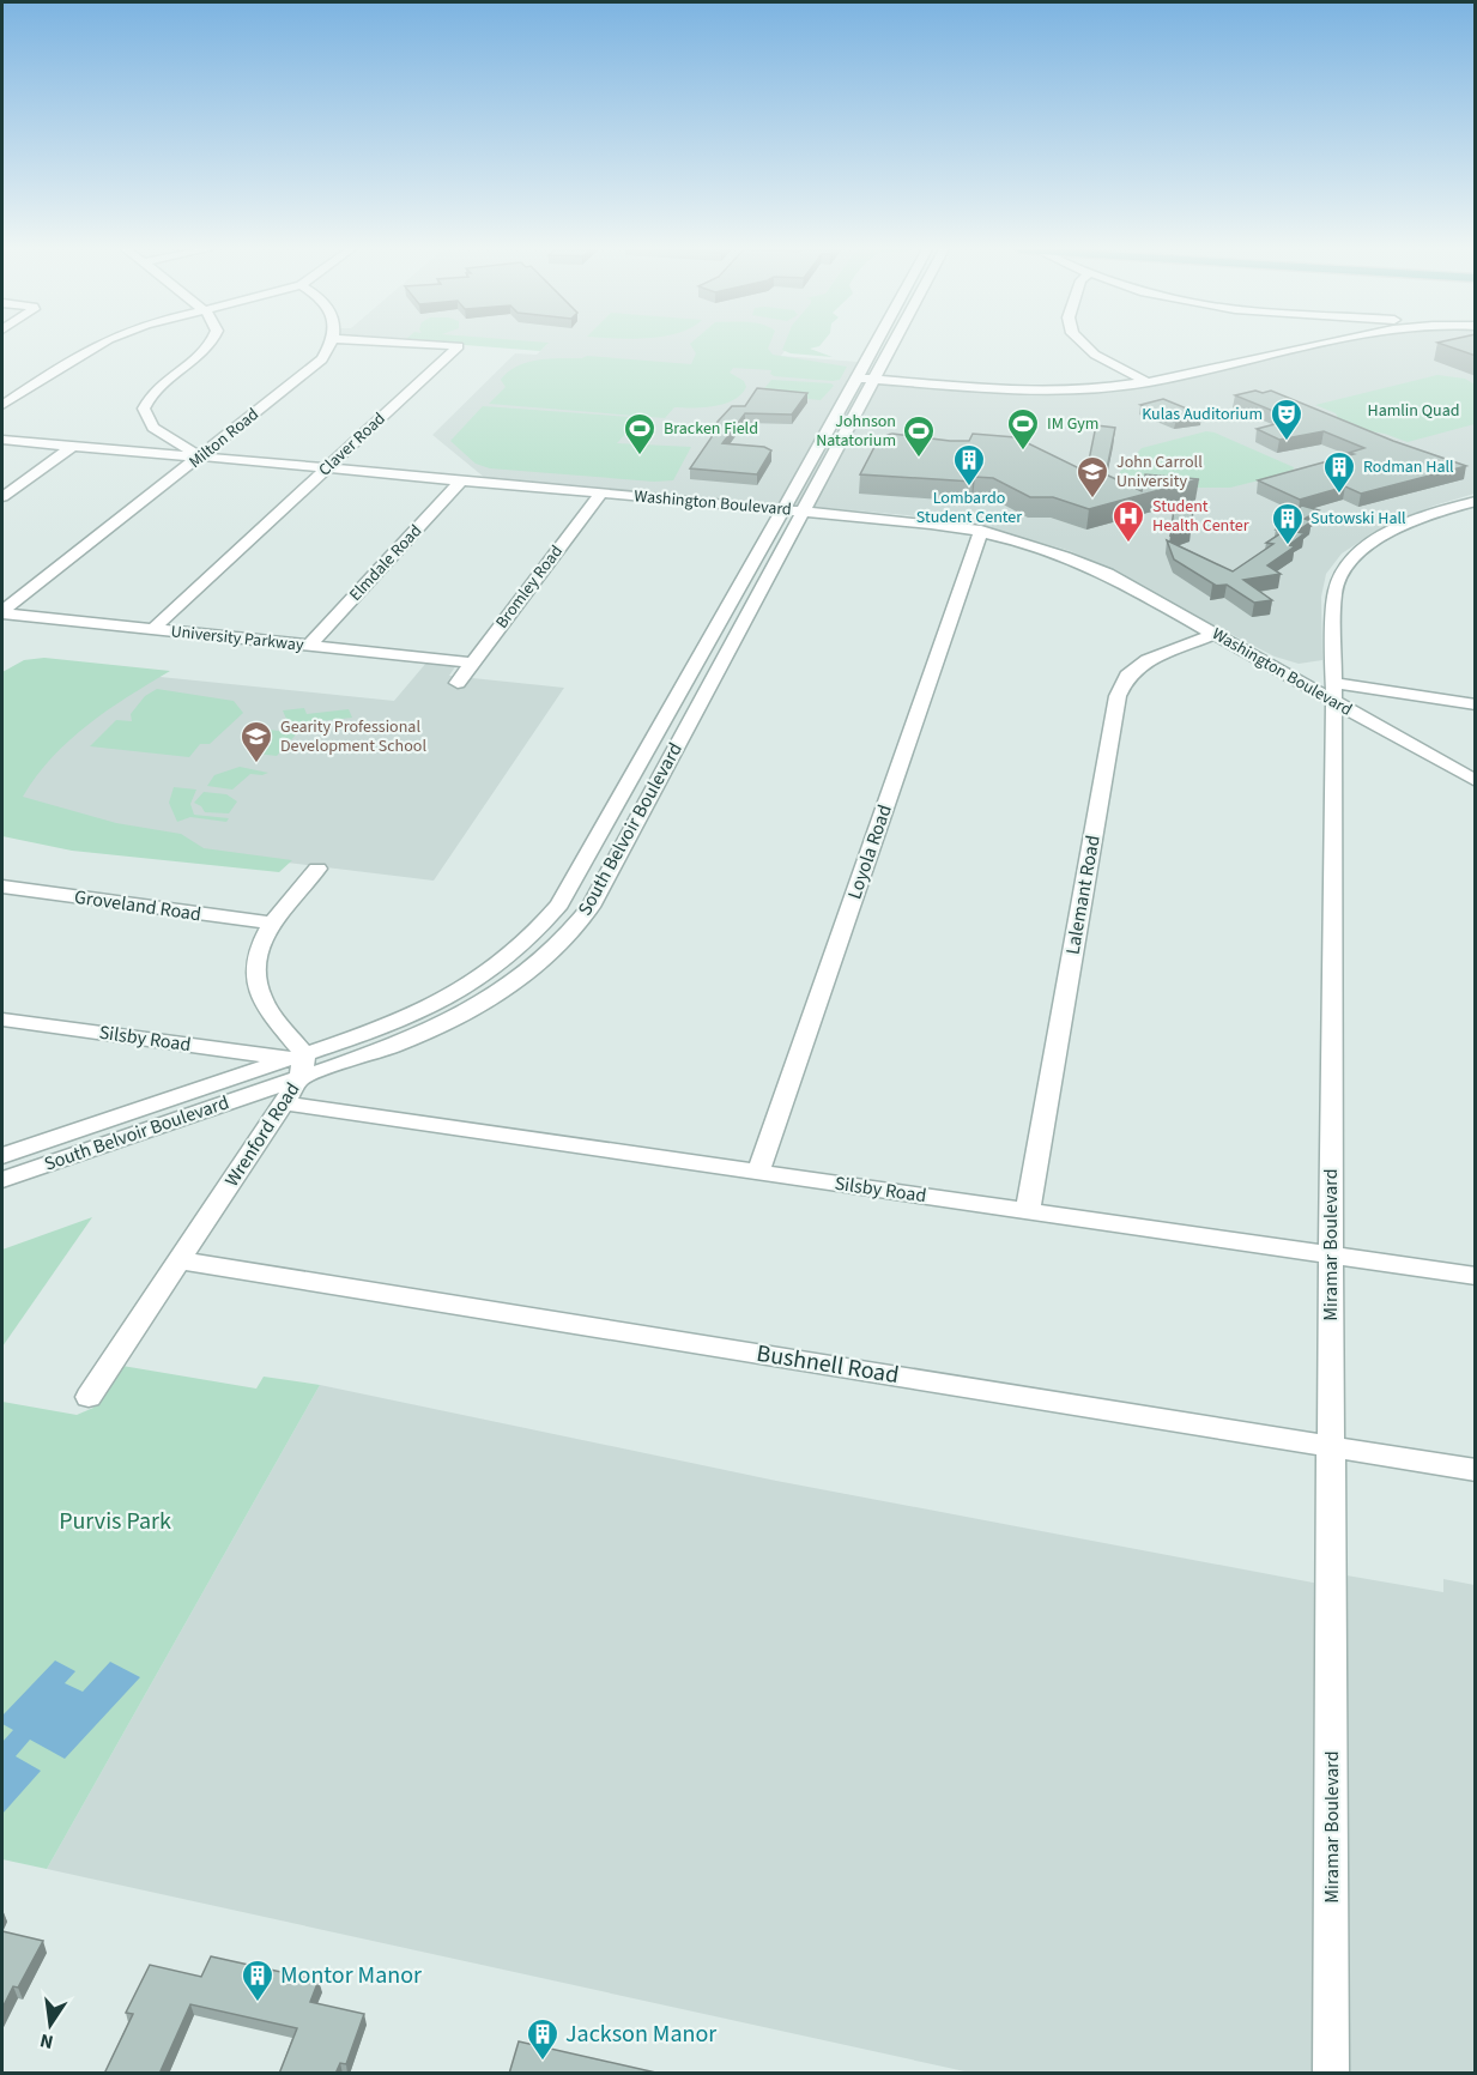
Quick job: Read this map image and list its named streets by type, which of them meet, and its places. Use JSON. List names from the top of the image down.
{
  "streets": {
    "street": [
      "Milton Road",
      "Claver Road",
      "Washington Boulevard",
      "Elmdale Road",
      "Bromley Road",
      "University Parkway",
      "South Belvoir Boulevard",
      "Loyola Road",
      "Lalemant Road",
      "Groveland Road",
      "Silsby Road",
      "Wrenford Road",
      "Miramar Boulevard",
      "Bushnell Road"
    ]
  },
  "crossings": [
    ["Milton Road", "Washington Boulevard"],
    ["Milton Road", "University Parkway"],
    ["Claver Road", "Washington Boulevard"],
    ["Claver Road", "University Parkway"],
    ["Washington Boulevard", "Elmdale Road"],
    ["Washington Boulevard", "Bromley Road"],
    ["Washington Boulevard", "South Belvoir Boulevard"],
    ["Washington Boulevard", "Loyola Road"],
    ["Washington Boulevard", "Lalemant Road"],
    ["Washington Boulevard", "Miramar Boulevard"],
    ["Elmdale Road", "University Parkway"],
    ["Bromley Road", "University Parkway"],
    ["South Belvoir Boulevard", "Silsby Road"],
    ["South Belvoir Boulevard", "Wrenford Road"],
    ["Loyola Road", "Silsby Road"],
    ["Lalemant Road", "Silsby Road"],
    ["Silsby Road", "Wrenford Road"],
    ["Silsby Road", "Miramar Boulevard"],
    ["Wrenford Road", "Bushnell Road"],
    ["Miramar Boulevard", "Bushnell Road"]
  ],
  "parks": ["Hamlin Quad", "Purvis Park"],
  "places": {
    "theatre": ["Kulas Auditorium"],
    "sports": ["IM Gym", "Bracken Field", "Johnson Natatorium"],
    "building": [
      "Lombardo Student Center",
      "Rodman Hall",
      "Sutowski Hall",
      "Montor Manor",
      "Jackson Manor"
    ],
    "school or university": ["John Carroll University", "Gearity Professional Development School"],
    "hospital": ["Student Health Center"]
  },
  "north": "bottom"
}
